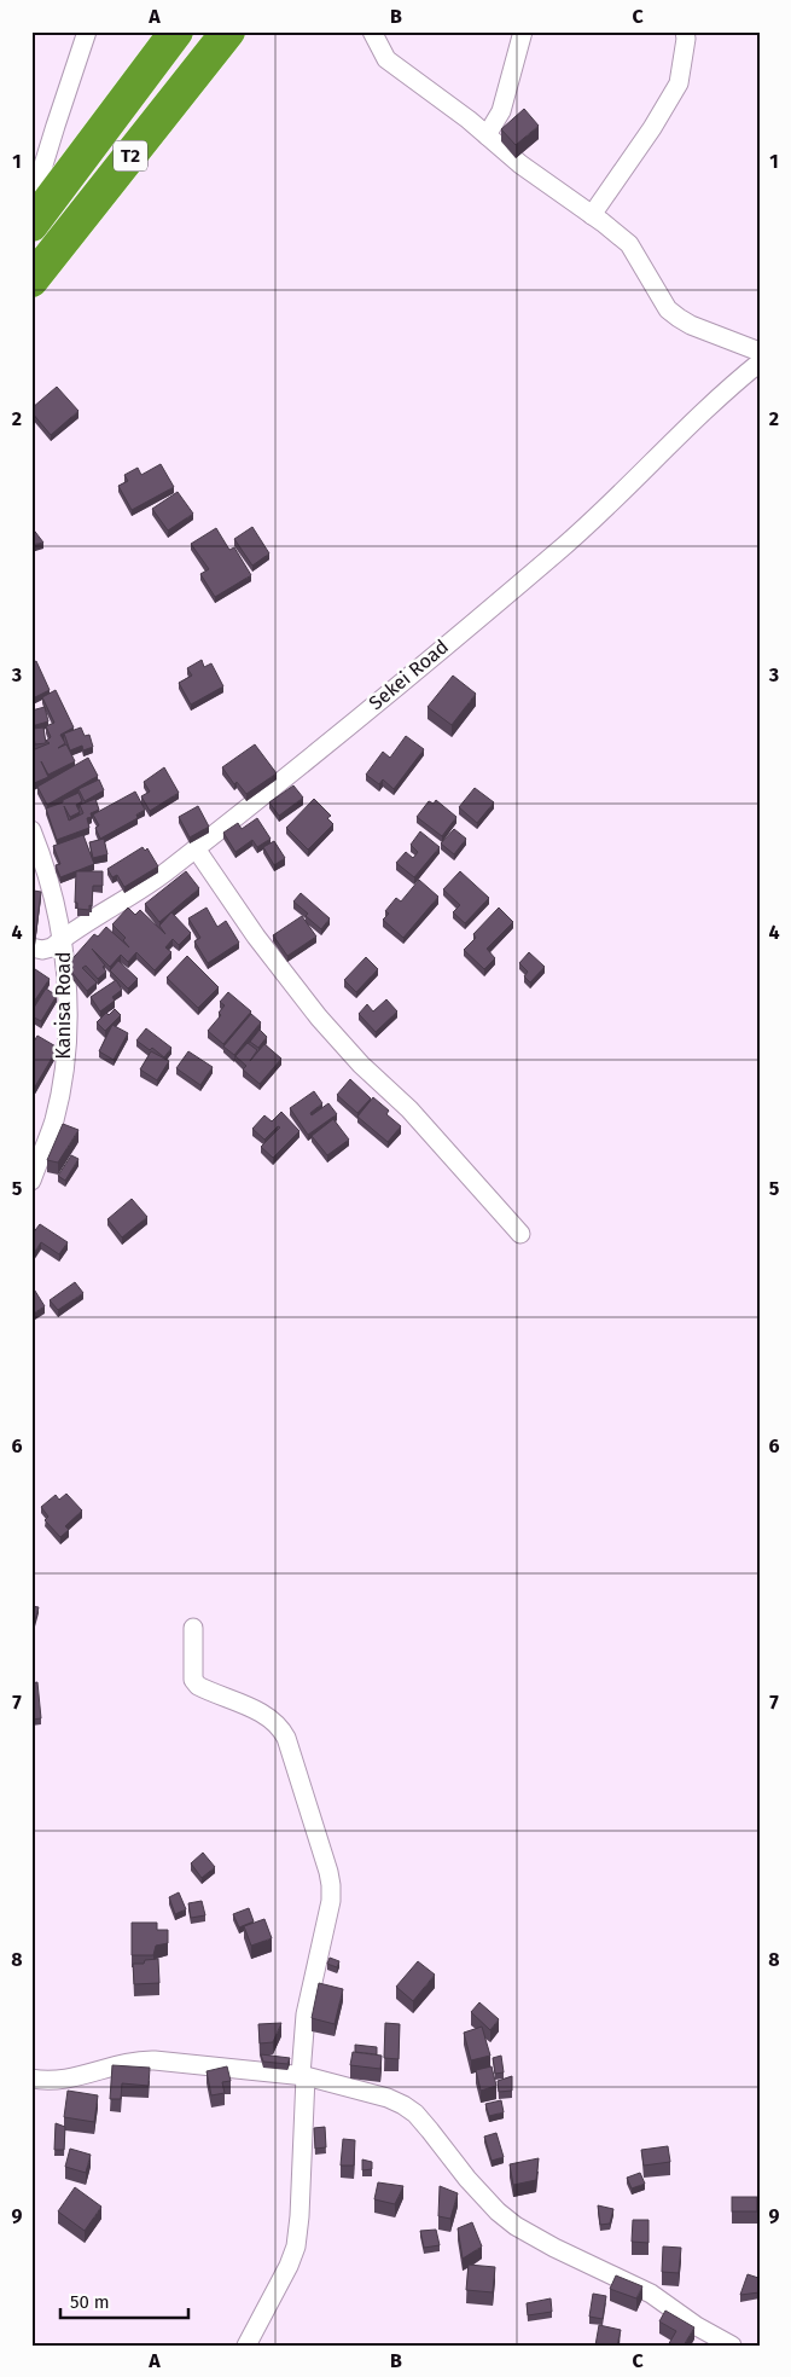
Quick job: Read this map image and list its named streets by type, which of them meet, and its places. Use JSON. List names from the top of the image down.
{
  "streets": {
    "highway": ["T2"],
    "street": ["Sekei Road", "Kanisa Road"]
  },
  "crossings": [
    ["Sekei Road", "Kanisa Road"]
  ],
  "scale_bar": "50 m",
  "grid": {
    "columns": ["A", "B", "C"],
    "rows": [
      "1",
      "2",
      "3",
      "4",
      "5",
      "6",
      "7",
      "8",
      "9"
    ]
  }
}
